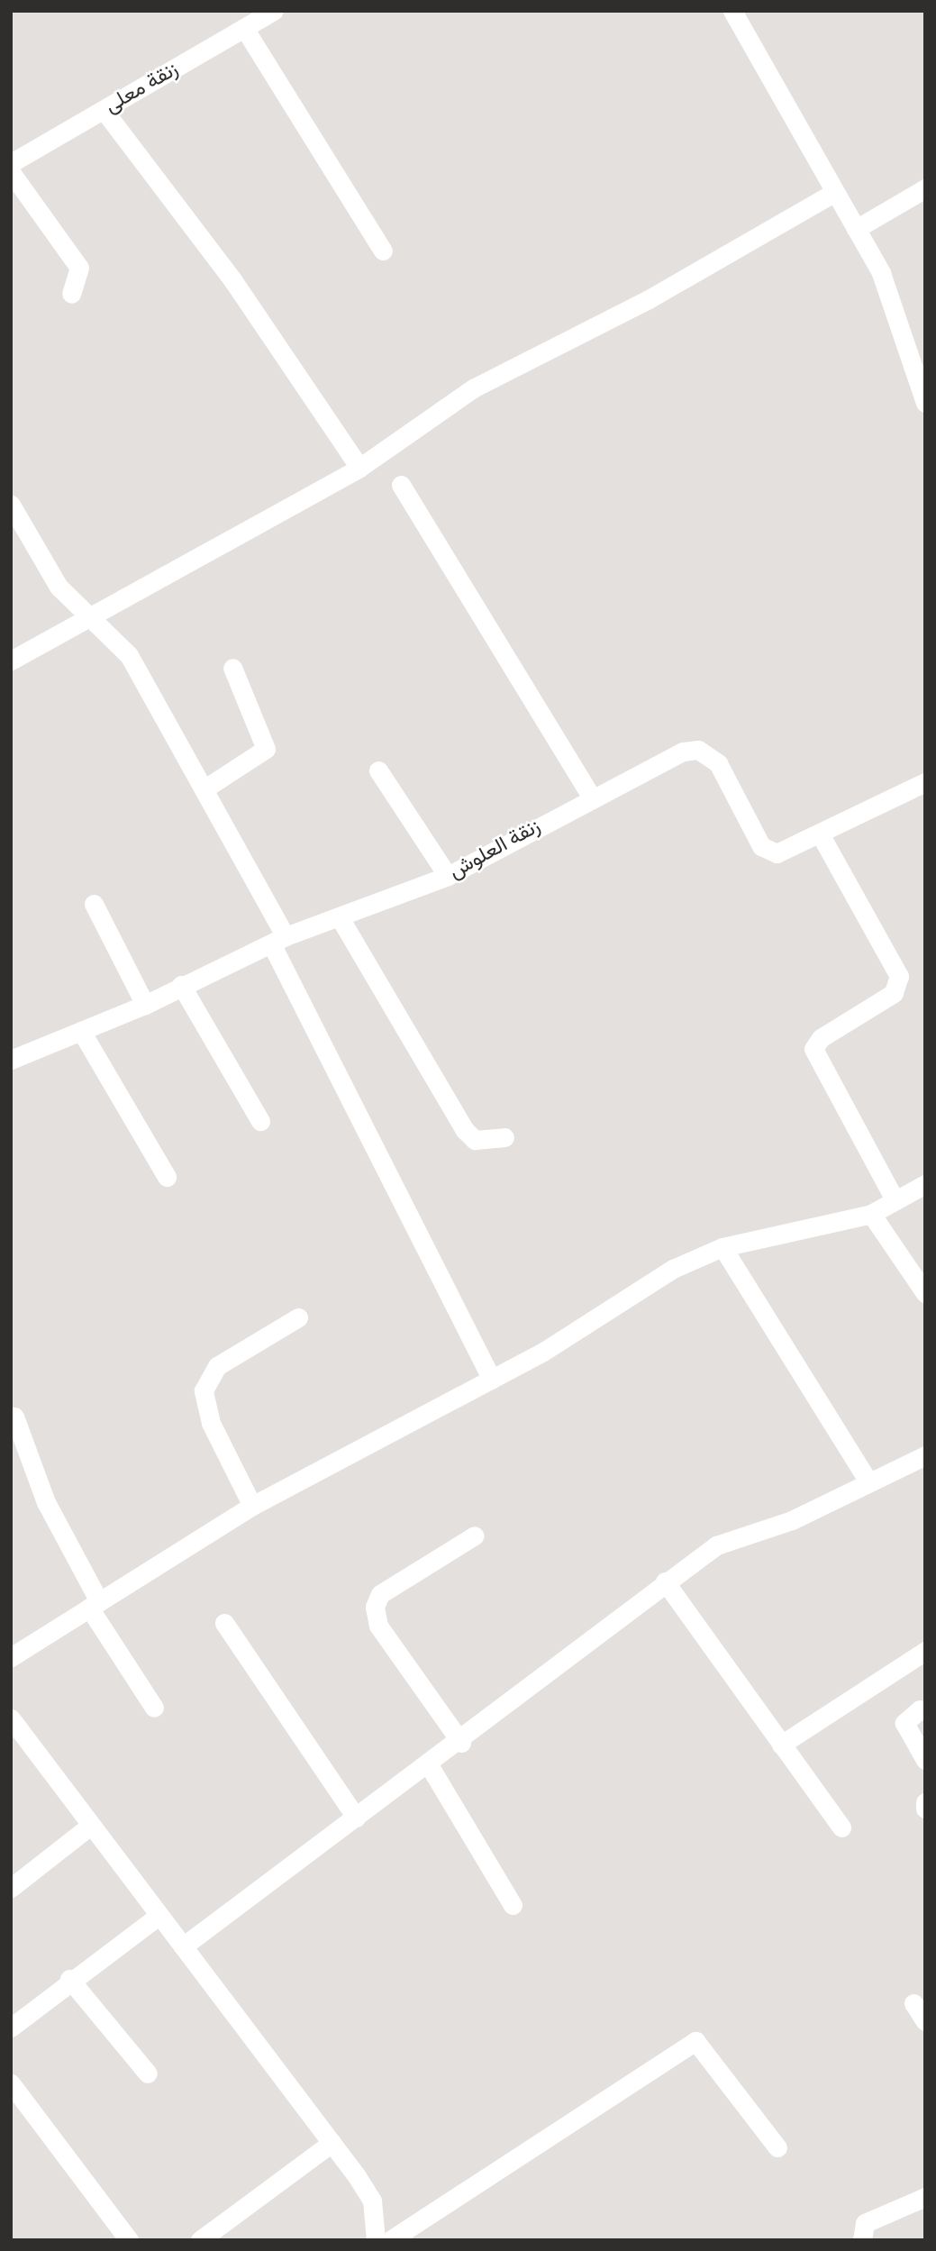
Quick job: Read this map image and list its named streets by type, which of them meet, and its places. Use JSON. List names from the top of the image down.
{
  "streets": {
    "street": ["زنقة معلى", "زنقة العلوش"]
  }
}
